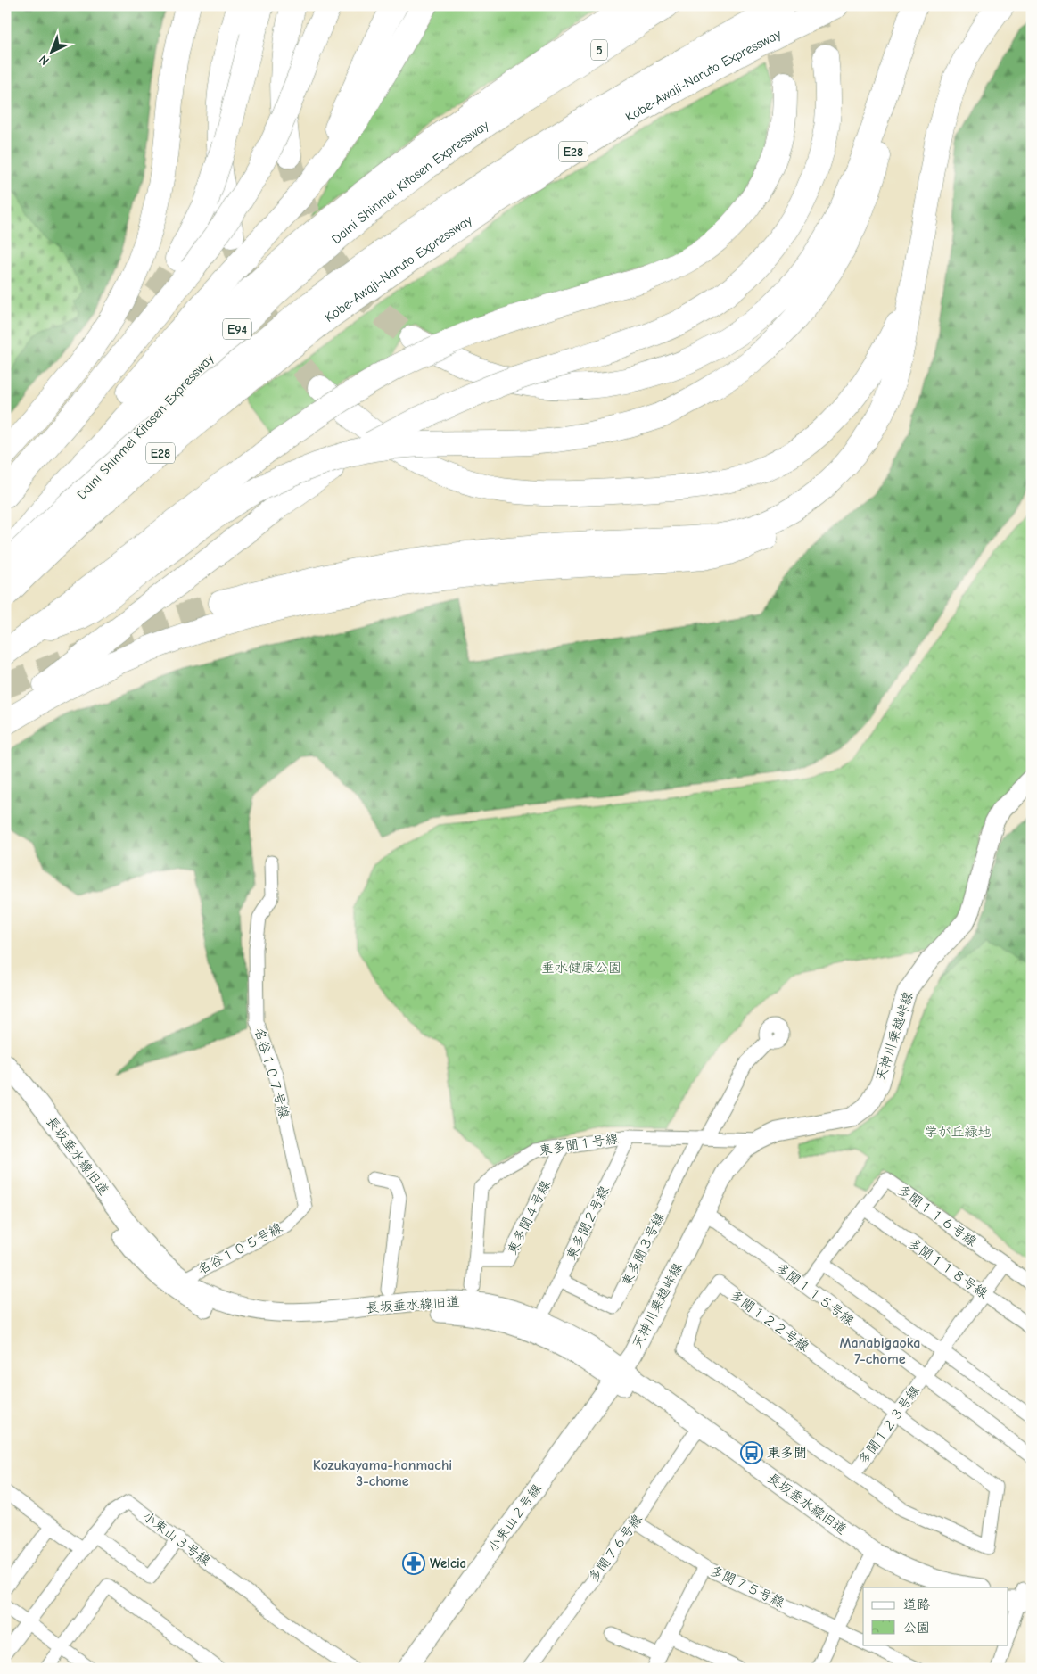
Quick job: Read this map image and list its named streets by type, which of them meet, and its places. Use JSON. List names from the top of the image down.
{
  "streets": {
    "highway": [
      "5",
      "Kobe-Awaji-Naruto Expressway",
      "E28",
      "Daini Shinmei Kitasen Expressway",
      "E94"
    ],
    "street": [
      "天神川乗越峠線",
      "名谷１０７号線",
      "東多聞１号線",
      "長坂垂水線旧道",
      "多聞１１６号線",
      "東多聞４号線",
      "東多聞２号線",
      "名谷１０５号線",
      "東多聞３号線",
      "多聞１１８号線",
      "多聞１１５号線",
      "多聞１２２号線",
      "多聞１２３号線",
      "小束山２号線",
      "小束山３号線",
      "多聞７６号線",
      "多聞７５号線"
    ]
  },
  "crossings": [
    ["5", "Daini Shinmei Kitasen Expressway"],
    ["天神川乗越峠線", "東多聞１号線"],
    ["天神川乗越峠線", "長坂垂水線旧道"],
    ["天神川乗越峠線", "多聞１１５号線"],
    ["天神川乗越峠線", "小束山２号線"],
    ["名谷１０７号線", "名谷１０５号線"],
    ["東多聞１号線", "東多聞４号線"],
    ["東多聞１号線", "東多聞２号線"],
    ["東多聞１号線", "東多聞３号線"],
    ["長坂垂水線旧道", "名谷１０５号線"],
    ["長坂垂水線旧道", "小束山２号線"],
    ["長坂垂水線旧道", "多聞７６号線"],
    ["多聞１１６号線", "多聞１１８号線"],
    ["多聞１１６号線", "多聞１１５号線"],
    ["多聞１１６号線", "多聞１２３号線"],
    ["東多聞２号線", "東多聞３号線"],
    ["多聞１１８号線", "多聞１２３号線"],
    ["多聞１１５号線", "多聞１２３号線"],
    ["多聞１２２号線", "多聞１２３号線"],
    ["多聞７６号線", "多聞７５号線"]
  ],
  "districts": ["Manabigaoka 7-chome", "Kozukayama-honmachi 3-chome"],
  "parks": ["垂水健康公園", "学が丘緑地"],
  "places": {
    "bus stop": ["東多聞"],
    "pharmacy": ["Welcia"]
  },
  "legend": ["道路", "公園"],
  "north": "bottom left"
}
